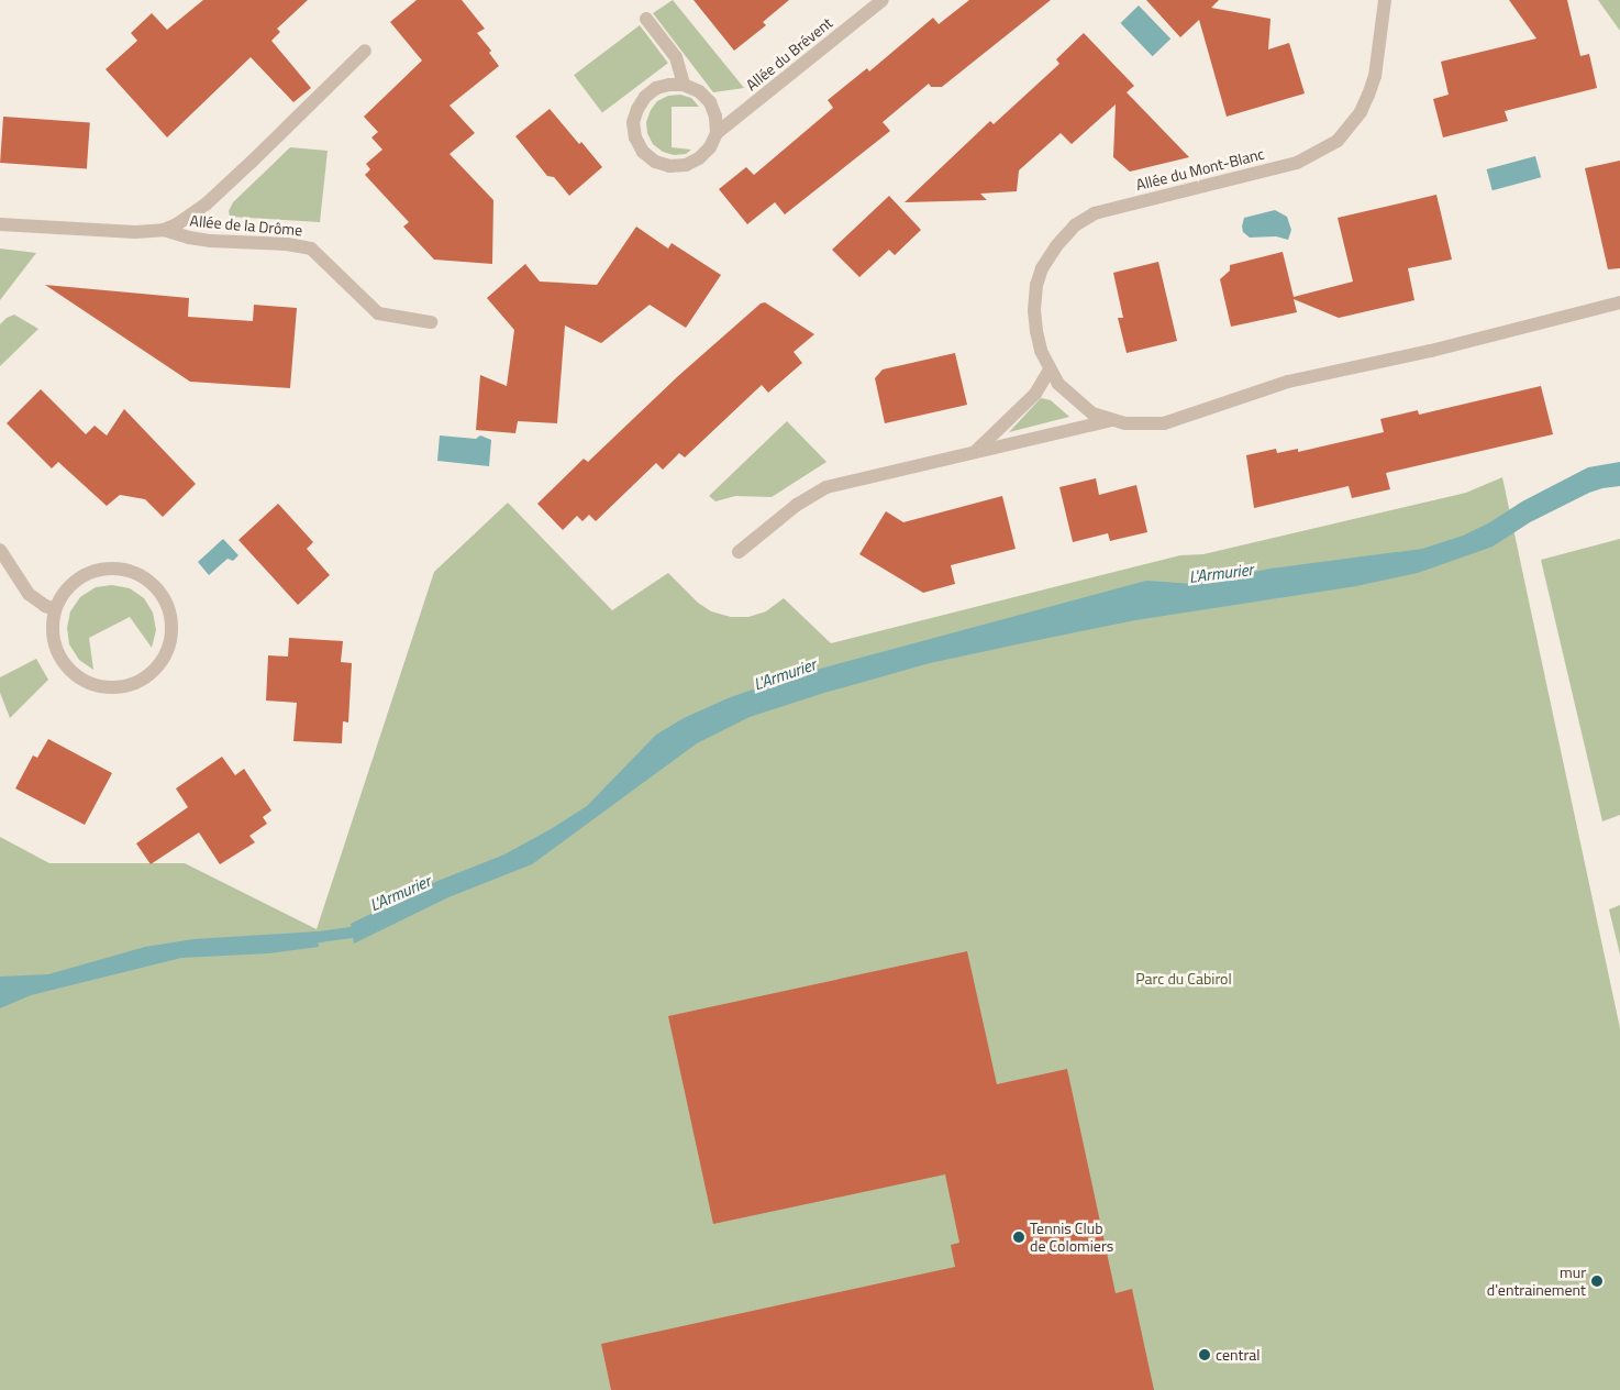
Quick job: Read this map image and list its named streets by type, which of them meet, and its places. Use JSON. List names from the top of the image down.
{
  "streets": {
    "street": ["Allée du Brévent", "Allée du Mont-Blanc", "Allée de la Drôme"]
  },
  "water": ["L'Armurier"],
  "parks": ["Parc du Cabirol"],
  "places": ["Tennis Club de Colomiers", "mur d'entrainement", "central"]
}
